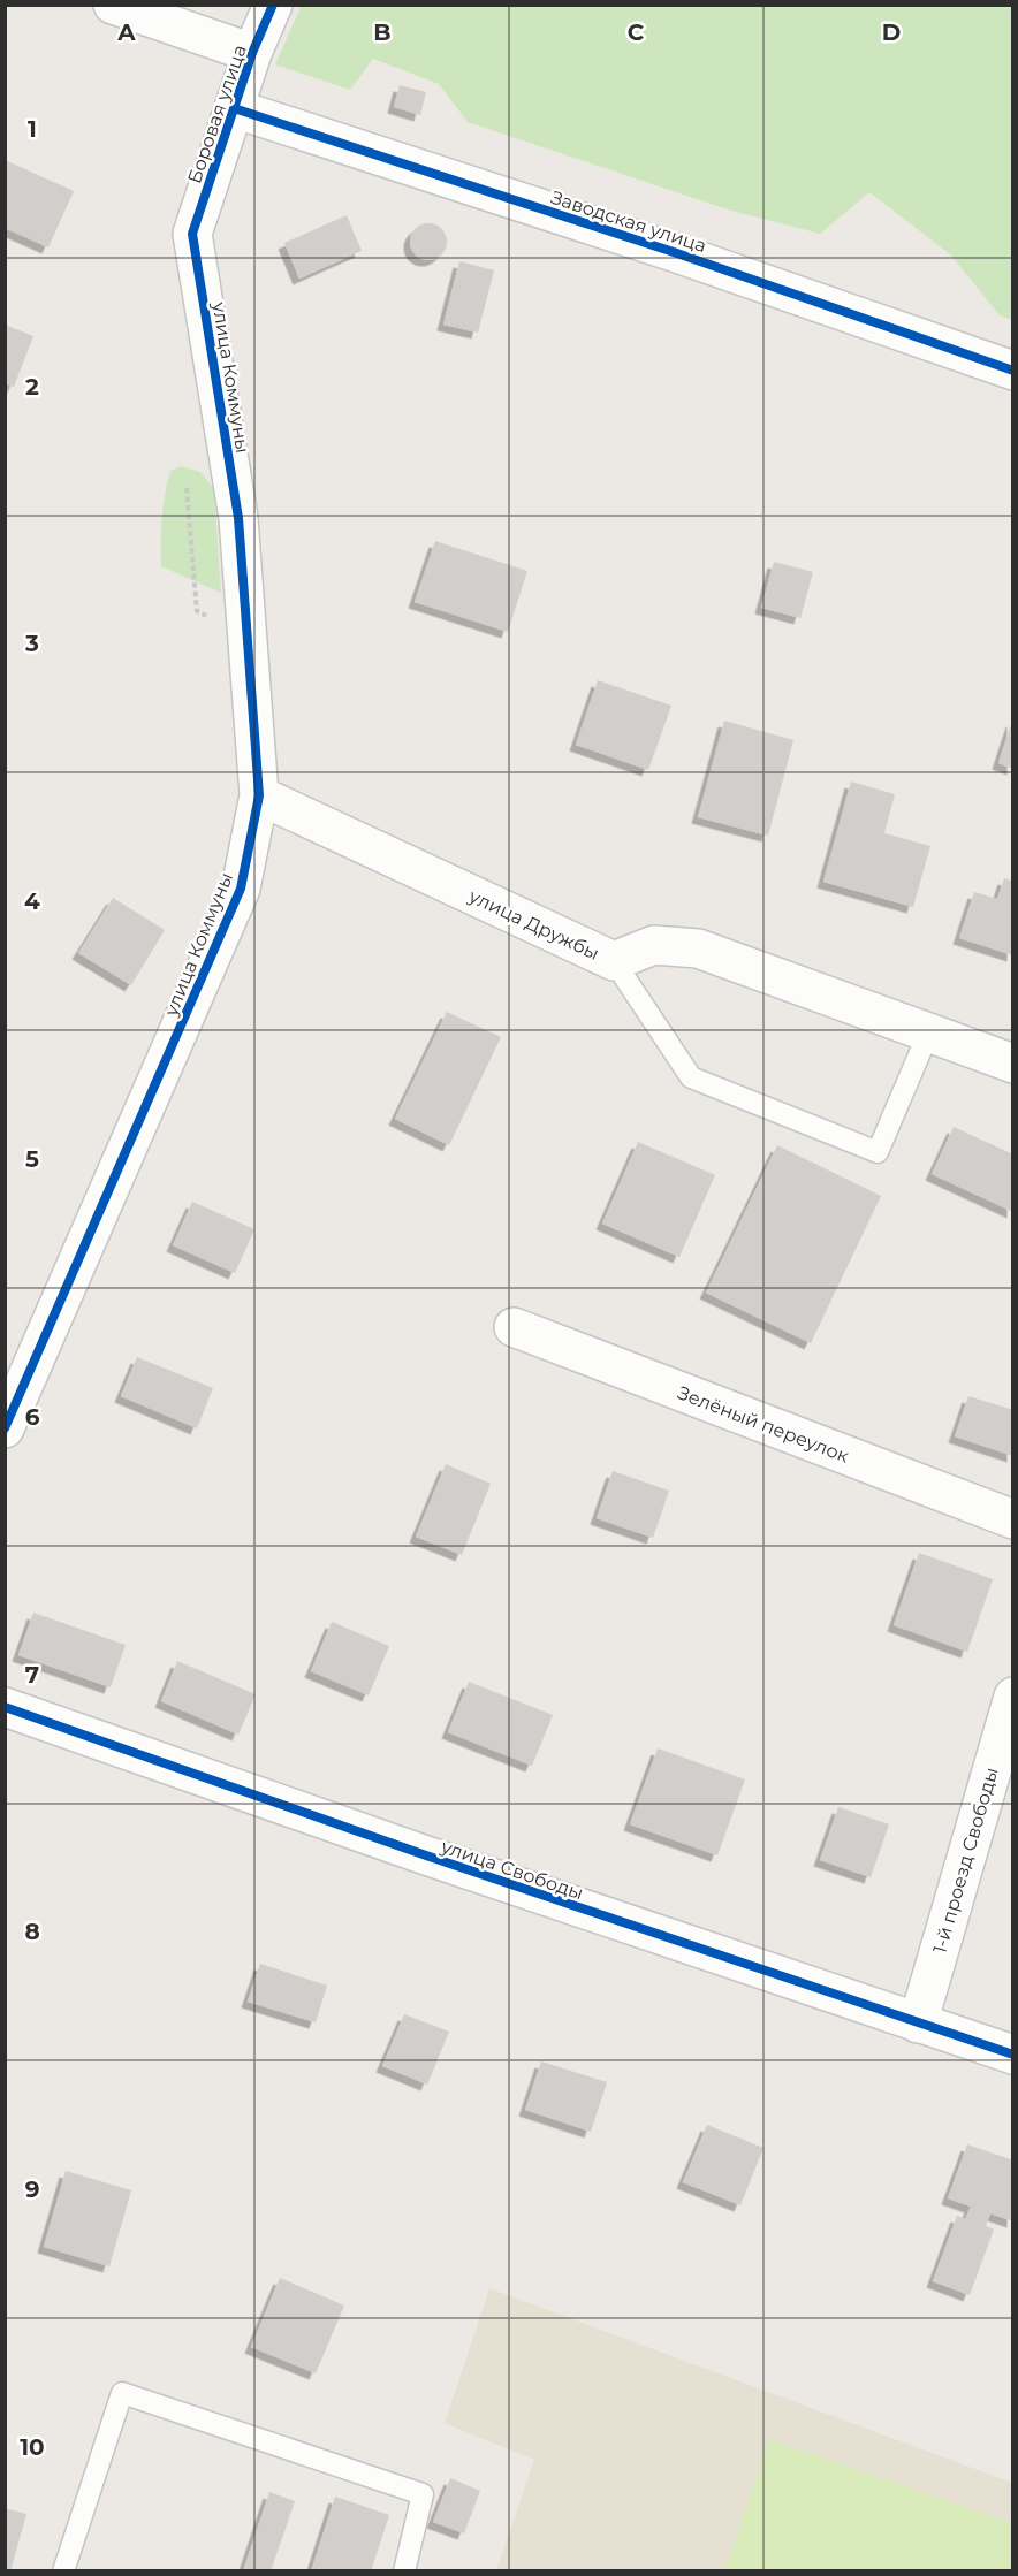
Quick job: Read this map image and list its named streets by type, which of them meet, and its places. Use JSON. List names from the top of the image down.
{
  "streets": {
    "street": [
      "Боровая улица",
      "Заводская улица",
      "улица Коммуны",
      "улица Дружбы",
      "Зелёный переулок",
      "1-й проезд Свободы",
      "улица Свободы"
    ]
  },
  "crossings": [
    ["Боровая улица", "Заводская улица"],
    ["Боровая улица", "улица Коммуны"],
    ["улица Коммуны", "улица Дружбы"],
    ["1-й проезд Свободы", "улица Свободы"]
  ],
  "grid": {
    "columns": [
      "A",
      "B",
      "C",
      "D"
    ],
    "rows": [
      "1",
      "2",
      "3",
      "4",
      "5",
      "6",
      "7",
      "8",
      "9",
      "10"
    ]
  }
}
